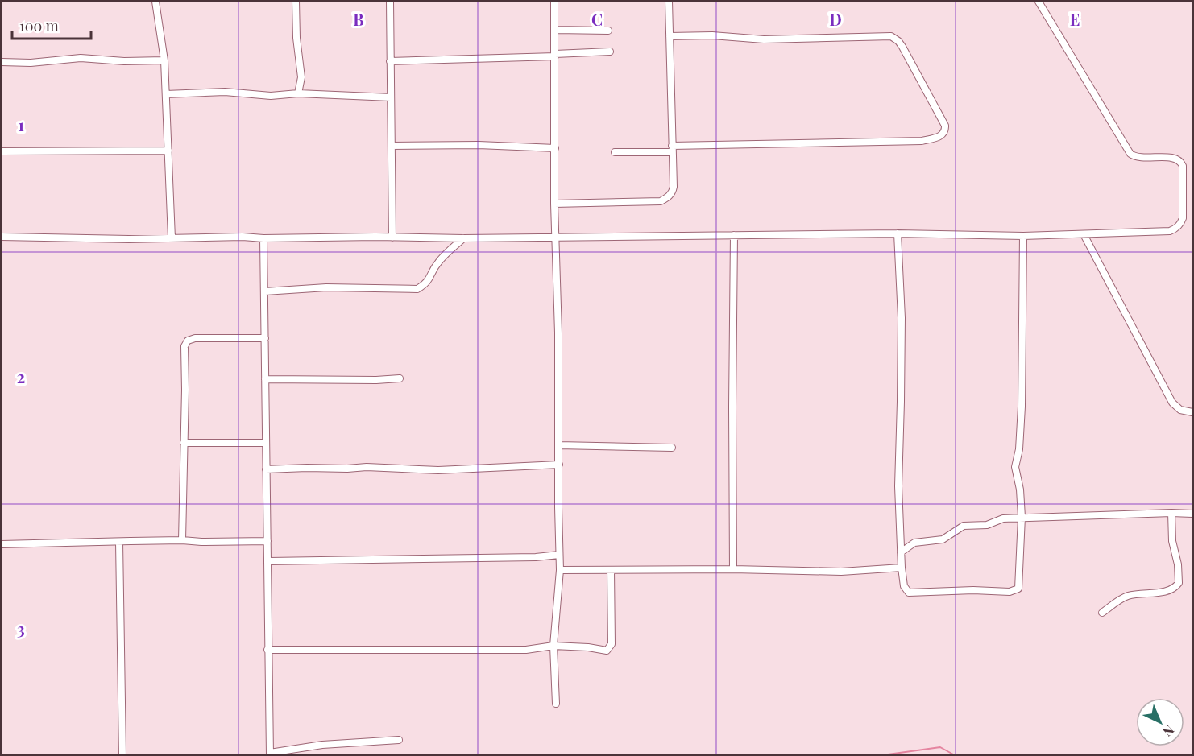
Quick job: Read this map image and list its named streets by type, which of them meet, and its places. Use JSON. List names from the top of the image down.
{
  "scale_bar": "100 m",
  "north": "bottom right",
  "grid": {
    "columns": [
      "B",
      "C",
      "D",
      "E"
    ],
    "rows": ["1", "2", "3"]
  }
}
